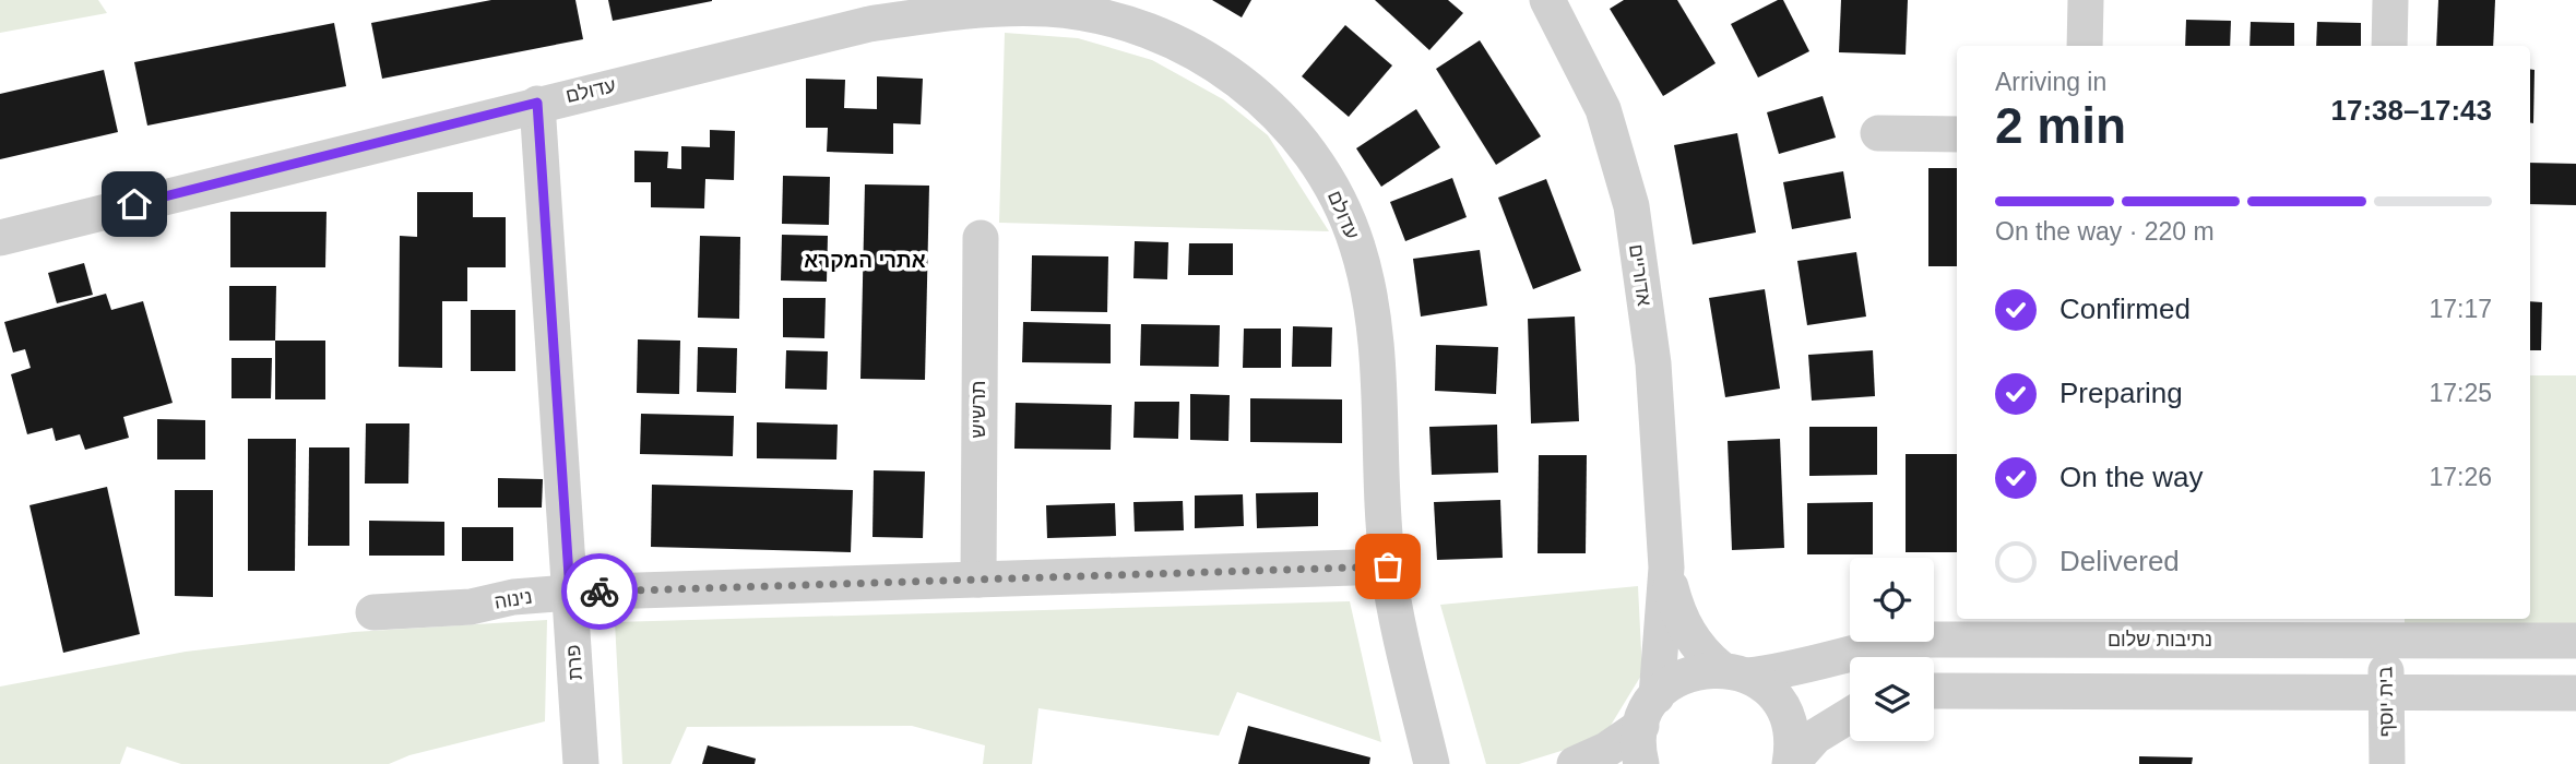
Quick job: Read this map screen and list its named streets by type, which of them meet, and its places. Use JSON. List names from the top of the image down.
{
  "streets": {
    "street": [
      "עדולם",
      "אדוריים",
      "תרשיש",
      "נינוה",
      "נתיבות שלום",
      "פרת",
      "בית יוסף"
    ]
  },
  "crossings": [
    ["עדולם", "נינוה"],
    ["עדולם", "פרת"],
    ["אדוריים", "נתיבות שלום"],
    ["תרשיש", "נינוה"],
    ["נינוה", "פרת"],
    ["נתיבות שלום", "בית יוסף"]
  ],
  "districts": ["אתרי המקרא"],
  "page": {
    "heading": ["2 min", "Arriving in", "17:38–17:43"],
    "bar": "On the way · 220 m",
    "list": [
      ["Confirmed", "17:17"],
      ["Preparing", "17:25"],
      ["On the way", "17:26"],
      "Delivered"
    ]
  }
}
